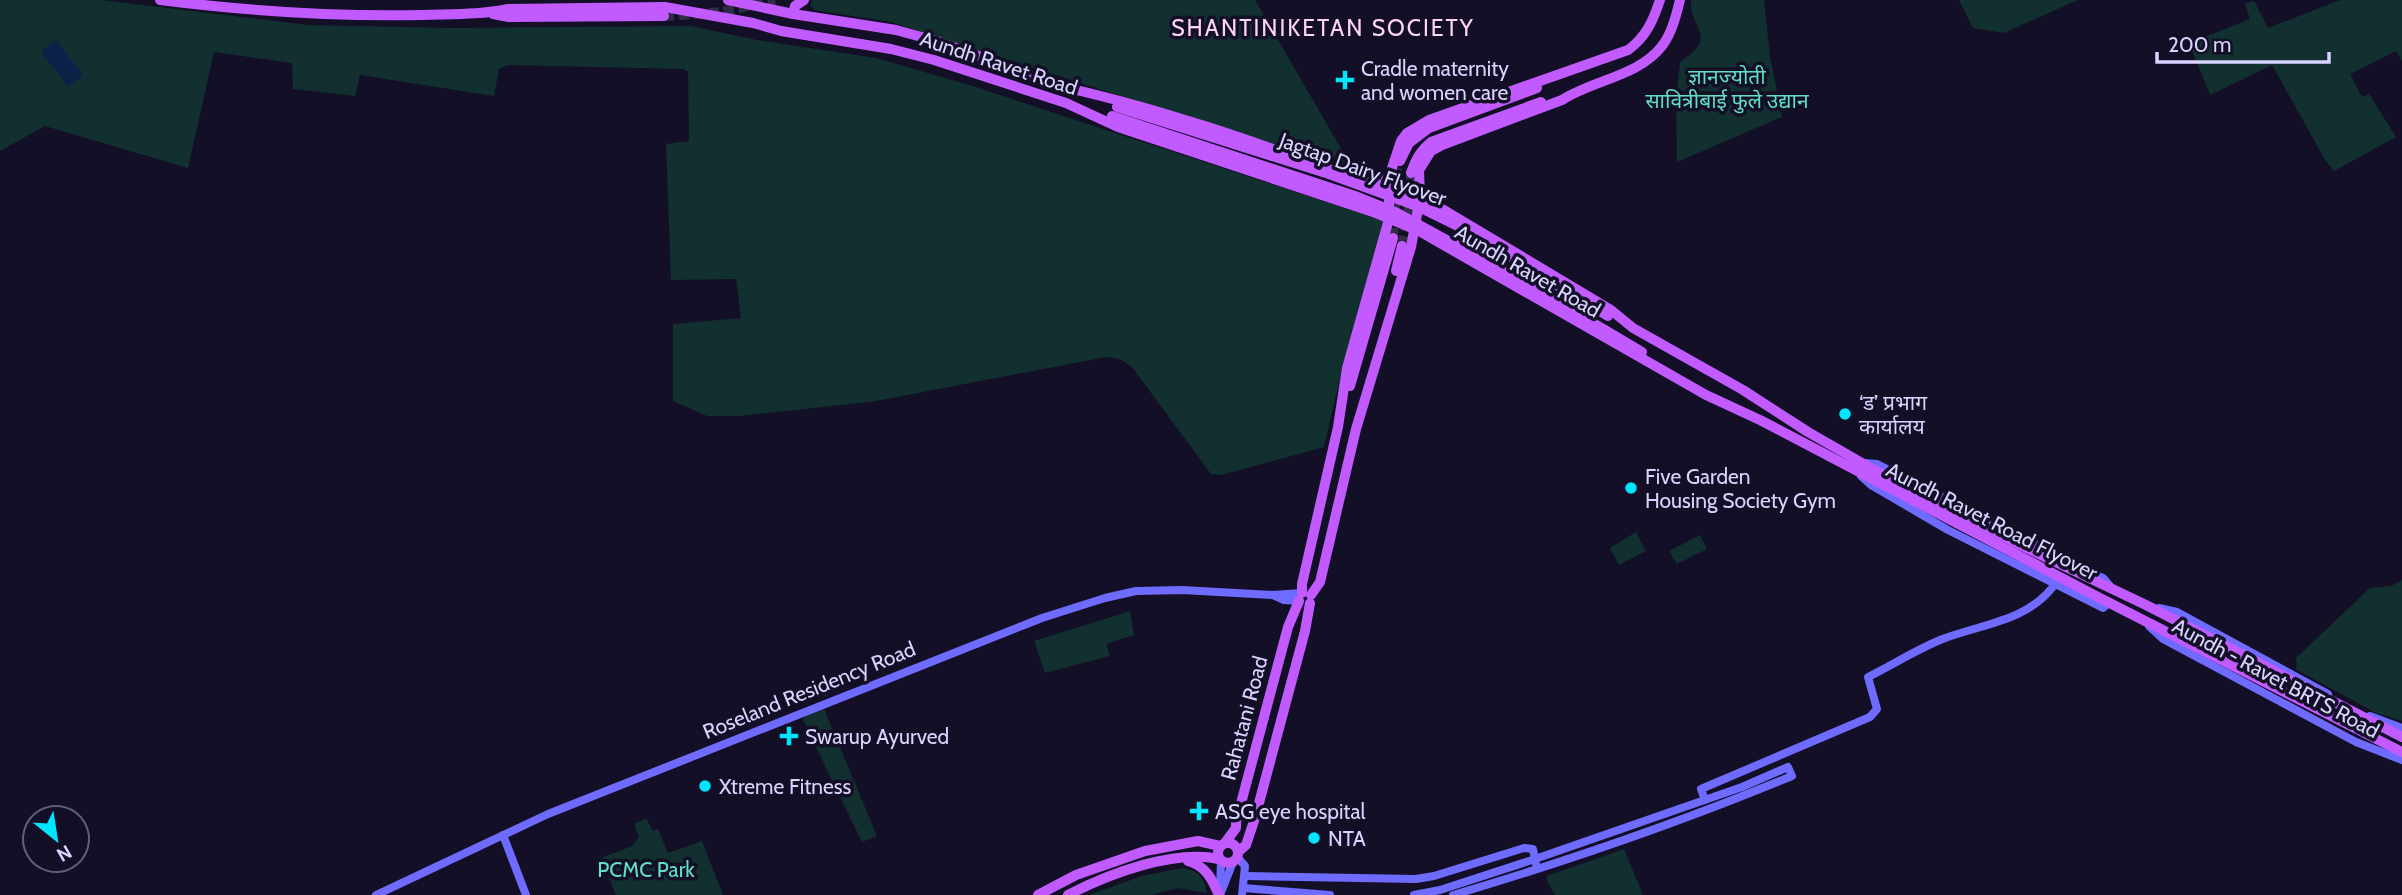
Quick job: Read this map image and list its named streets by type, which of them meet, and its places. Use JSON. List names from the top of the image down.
{
  "streets": {
    "main road": [
      "Aundh Ravet Road",
      "Jagtap Dairy Flyover",
      "Aundh Ravet Road Flyover",
      "Rahatani Road"
    ],
    "street": ["Aundh - Ravet BRTS Road", "Roseland Residency Road"]
  },
  "crossings": [
    ["Aundh Ravet Road", "Jagtap Dairy Flyover"],
    ["Aundh Ravet Road", "Aundh Ravet Road Flyover"],
    ["Roseland Residency Road", "Rahatani Road"]
  ],
  "districts": ["SHANTINIKETAN SOCIETY"],
  "parks": ["ज्ञानज्योती सावित्रीबाई फुले उद्यान", "PCMC Park"],
  "places": {
    "health": ["Cradle maternity and women care", "Swarup Ayurved", "ASG eye hospital"],
    "other": [
      "‘ड’ प्रभाग कार्यालय",
      "Five Garden Housing Society Gym",
      "Xtreme Fitness",
      "NTA"
    ]
  },
  "scale_bar": "200 m",
  "north": "bottom right"
}
